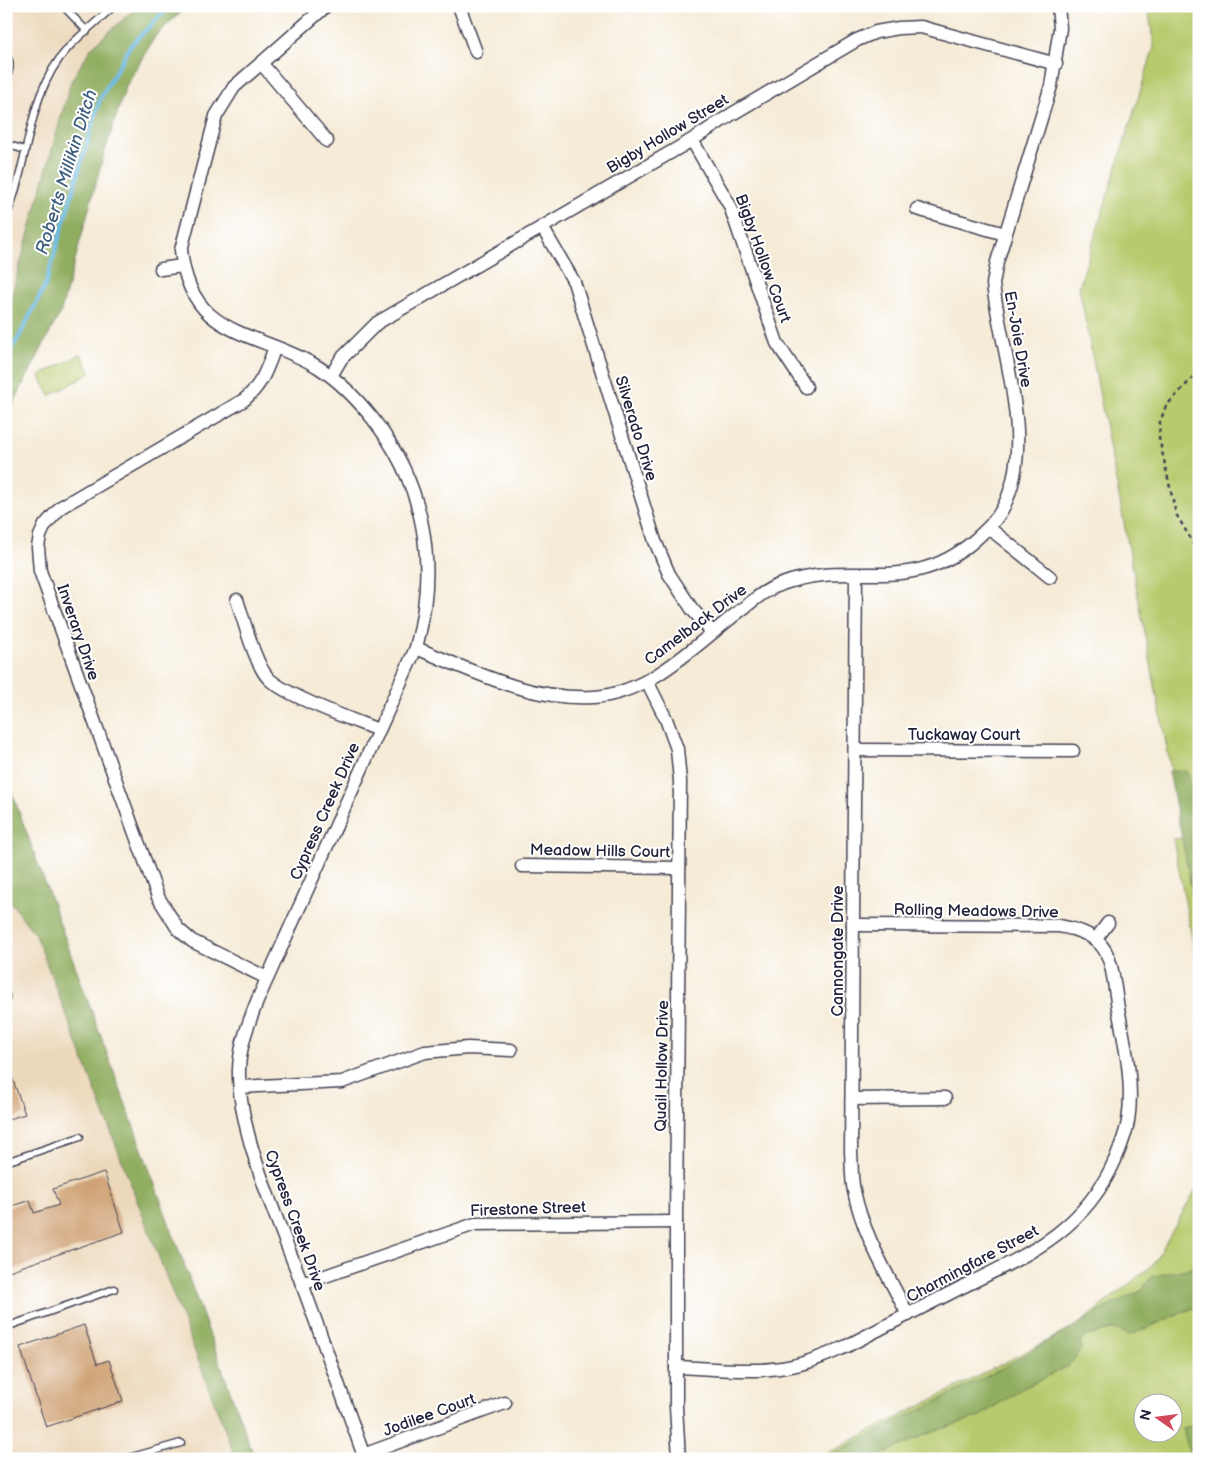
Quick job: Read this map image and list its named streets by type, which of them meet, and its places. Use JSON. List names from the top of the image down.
{
  "streets": {
    "street": [
      "Bigby Hollow Street",
      "Bigby Hollow Court",
      "En-Joie Drive",
      "Silverado Drive",
      "Camelback Drive",
      "Inverary Drive",
      "Tuckaway Court",
      "Cypress Creek Drive",
      "Meadow Hills Court",
      "Rolling Meadows Drive",
      "Cannongate Drive",
      "Quail Hollow Drive",
      "Firestone Street",
      "Charmingfare Street",
      "Jodilee Court"
    ]
  },
  "crossings": [
    ["Bigby Hollow Street", "Bigby Hollow Court"],
    ["Bigby Hollow Street", "En-Joie Drive"],
    ["Bigby Hollow Street", "Silverado Drive"],
    ["Bigby Hollow Street", "Cypress Creek Drive"],
    ["En-Joie Drive", "Camelback Drive"],
    ["Silverado Drive", "Camelback Drive"],
    ["Camelback Drive", "Cypress Creek Drive"],
    ["Camelback Drive", "Cannongate Drive"],
    ["Camelback Drive", "Quail Hollow Drive"],
    ["Inverary Drive", "Cypress Creek Drive"],
    ["Tuckaway Court", "Cannongate Drive"],
    ["Cypress Creek Drive", "Firestone Street"],
    ["Cypress Creek Drive", "Jodilee Court"],
    ["Meadow Hills Court", "Quail Hollow Drive"],
    ["Rolling Meadows Drive", "Cannongate Drive"],
    ["Rolling Meadows Drive", "Charmingfare Street"],
    ["Cannongate Drive", "Charmingfare Street"],
    ["Quail Hollow Drive", "Firestone Street"],
    ["Quail Hollow Drive", "Charmingfare Street"]
  ],
  "water": ["Roberts Millikin Ditch"],
  "north": "left"
}
